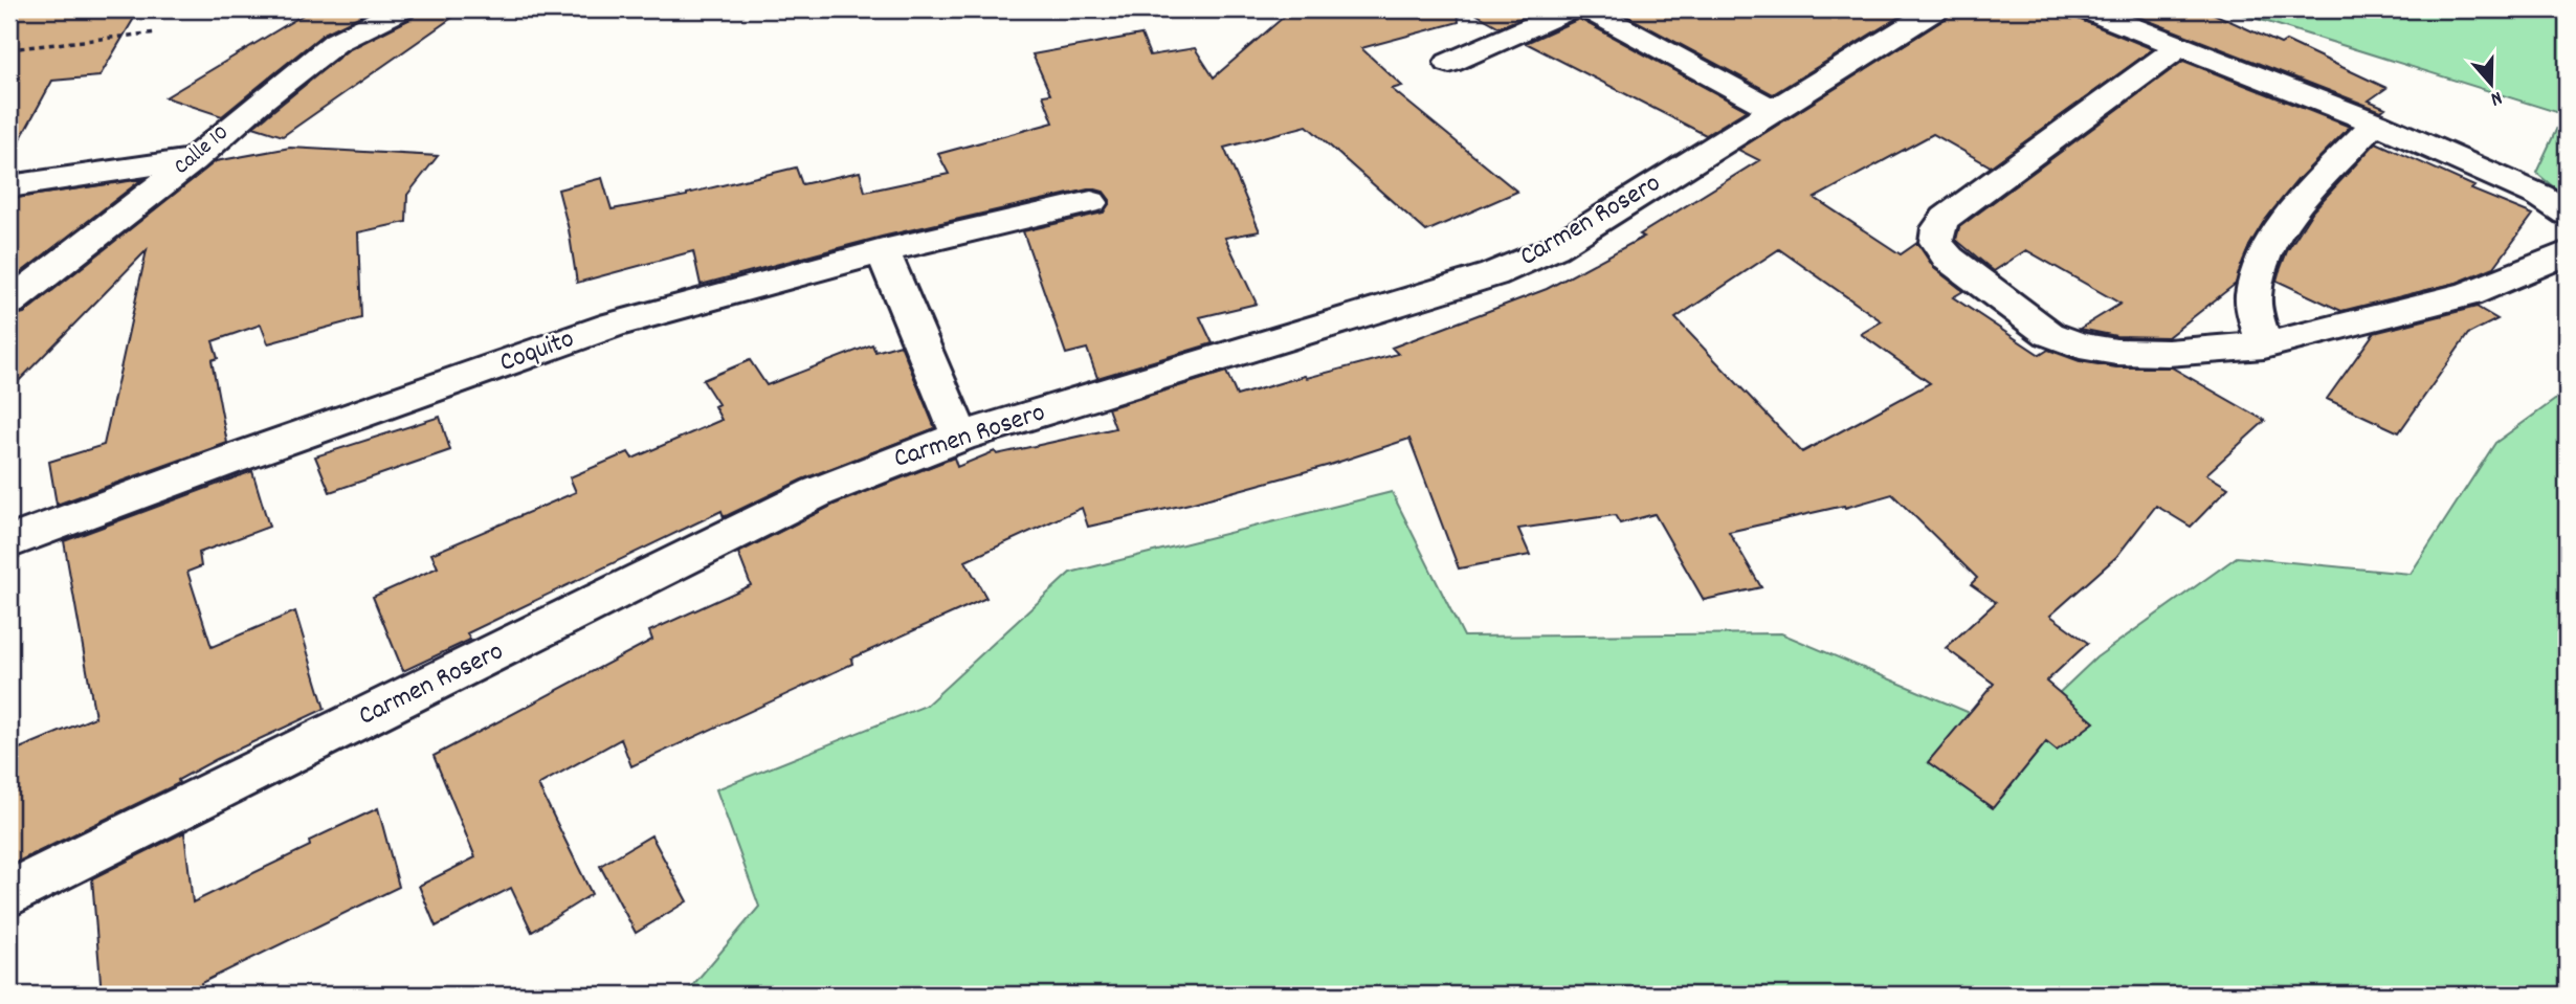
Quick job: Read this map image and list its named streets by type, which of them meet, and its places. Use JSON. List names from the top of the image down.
{
  "streets": {
    "street": ["Calle 10", "Carmen Rosero", "Coquito"]
  },
  "north": "bottom"
}
